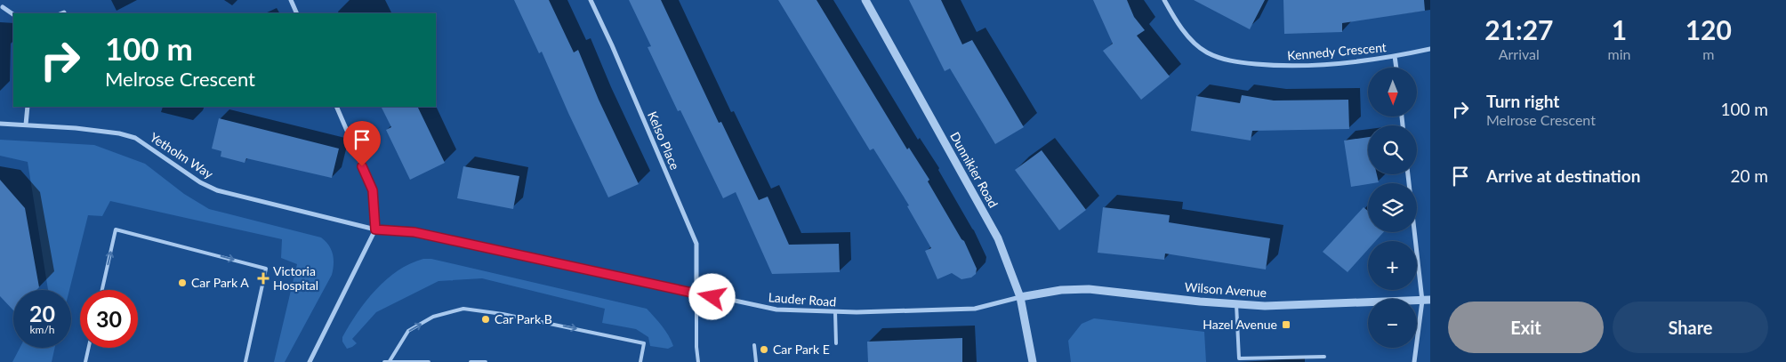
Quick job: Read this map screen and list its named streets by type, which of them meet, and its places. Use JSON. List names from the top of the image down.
{
  "streets": {
    "street": [
      "Kennedy Crescent",
      "Kelso Place",
      "Yetholm Way",
      "Dunnikier Road",
      "Wilson Avenue",
      "Lauder Road"
    ]
  },
  "crossings": [
    ["Kelso Place", "Lauder Road"],
    ["Yetholm Way", "Lauder Road"],
    ["Dunnikier Road", "Wilson Avenue"],
    ["Dunnikier Road", "Lauder Road"],
    ["Wilson Avenue", "Lauder Road"]
  ],
  "places": {
    "health": ["Victoria Hospital"],
    "other": ["Car Park A", "Car Park B", "Car Park E"],
    "transit": ["Hazel Avenue"]
  },
  "north": "bottom",
  "page": {
    "eta": [
      "21:27",
      "Arrival",
      "1",
      "min",
      "120",
      "m"
    ],
    "turn": ["100 m", "Melrose Crescent"],
    "map_buttons": ["+", "−"],
    "list": [
      {
        "name": "Turn right",
        "note": "Melrose Crescent",
        "value": "100 m"
      },
      {
        "name": "Arrive at destination",
        "value": "20 m"
      }
    ],
    "speed": "20 km/h",
    "limit": "30",
    "buttons": ["Exit", "Share"]
  }
}
